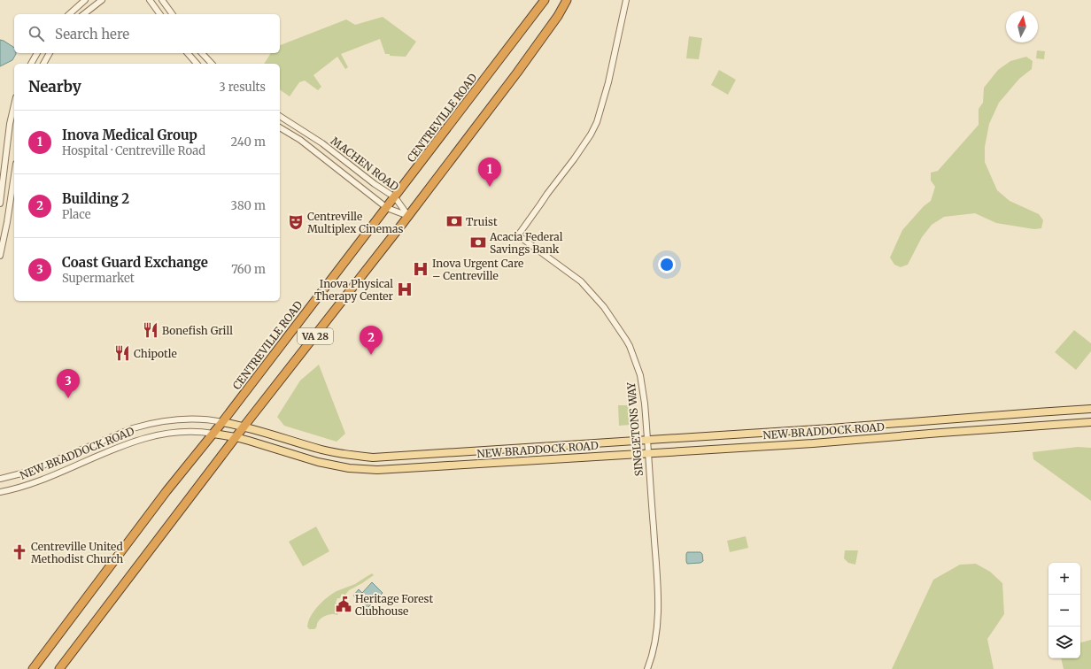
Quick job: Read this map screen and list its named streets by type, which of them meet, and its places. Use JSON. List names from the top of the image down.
{
  "streets": {
    "highway": ["CENTREVILLE ROAD", "VA 28"],
    "main road": ["NEW BRADDOCK ROAD"],
    "street": ["MACHEN ROAD", "SINGLETONS WAY"]
  },
  "crossings": [
    ["CENTREVILLE ROAD", "MACHEN ROAD"],
    ["CENTREVILLE ROAD", "NEW BRADDOCK ROAD"],
    ["MACHEN ROAD", "VA 28"],
    ["VA 28", "NEW BRADDOCK ROAD"],
    ["SINGLETONS WAY", "NEW BRADDOCK ROAD"]
  ],
  "places": {
    "bank": ["Truist", "Acacia Federal Savings Bank"],
    "theatre": ["Centreville Multiplex Cinemas"],
    "hospital": ["Inova Urgent Care – Centreville", "Inova Physical Therapy Center"],
    "restaurant": ["Bonefish Grill", "Chipotle"],
    "church": ["Centreville United Methodist Church"],
    "public building": ["Heritage Forest Clubhouse"]
  },
  "north": "top",
  "page": {
    "search": "Search here",
    "heading": ["Nearby", "3 results"],
    "list": [
      {
        "mark": "1",
        "name": "Inova Medical Group",
        "note": "Hospital · Centreville Road",
        "value": "240 m"
      },
      {
        "mark": "2",
        "name": "Building 2",
        "note": "Place",
        "value": "380 m"
      },
      {
        "mark": "3",
        "name": "Coast Guard Exchange",
        "note": "Supermarket",
        "value": "760 m"
      }
    ],
    "pins": ["1", "2", "3"],
    "map_buttons": ["+", "−"]
  }
}
